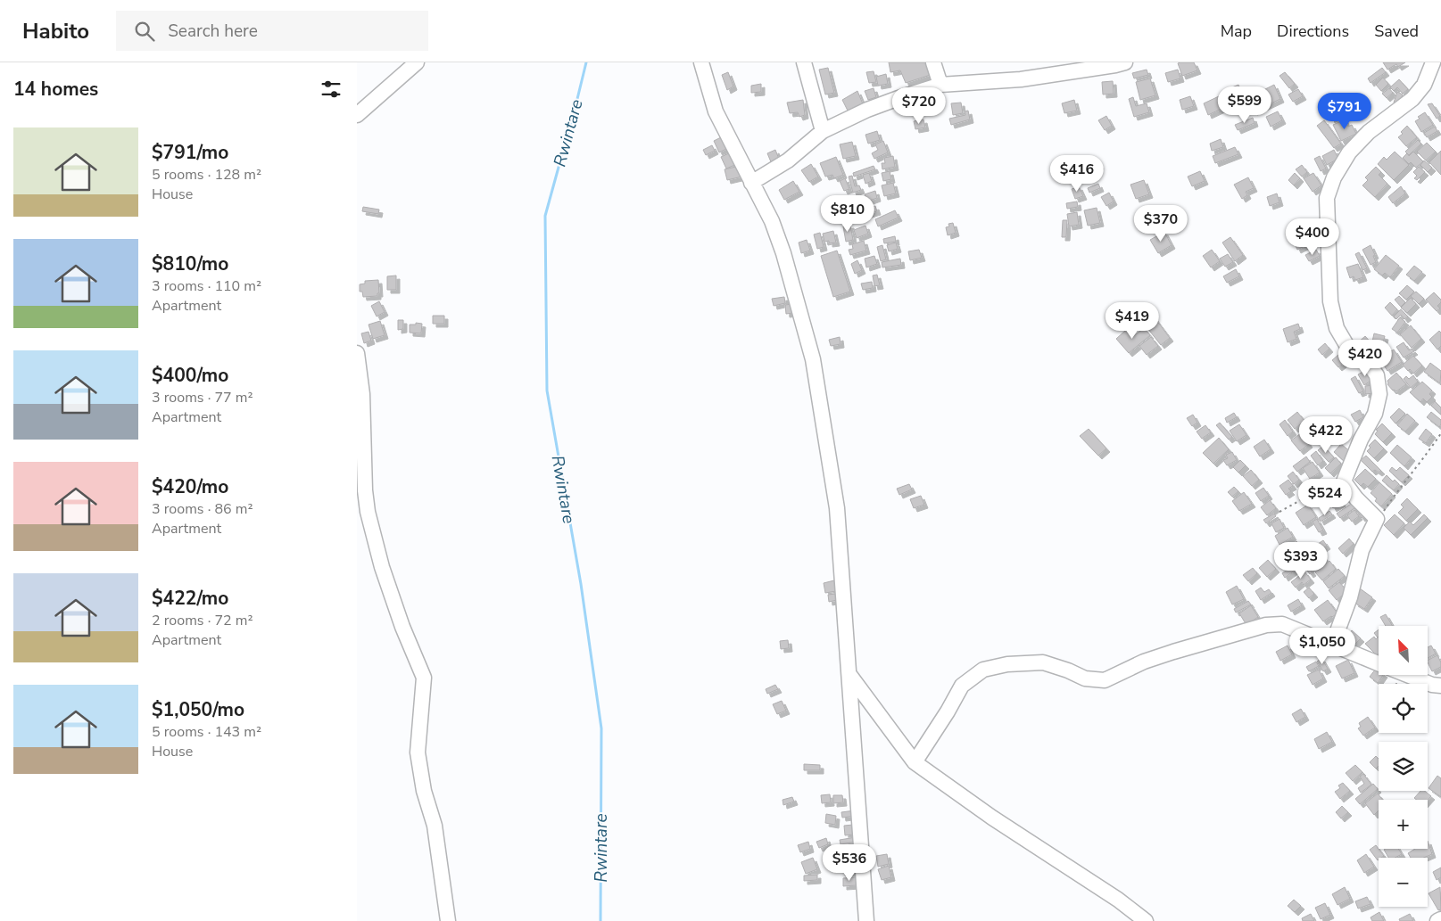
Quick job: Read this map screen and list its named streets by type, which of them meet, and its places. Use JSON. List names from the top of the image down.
{
  "water": ["Rwintare"],
  "north": "top left",
  "page": {
    "header": "Habito",
    "search": "Search here",
    "nav": ["Map", "Directions", "Saved"],
    "heading": "14 homes",
    "price": [
      "$599",
      "$720",
      "$791",
      "$416",
      "$810",
      "$370",
      "$400",
      "$419",
      "$420",
      "$422",
      "$524",
      "$393",
      "$1,050",
      "$536"
    ],
    "list": [
      {
        "name": "$791/mo",
        "note": "5 rooms · 128 m² · House"
      },
      {
        "name": "$810/mo",
        "note": "3 rooms · 110 m² · Apartment"
      },
      {
        "name": "$400/mo",
        "note": "3 rooms · 77 m² · Apartment"
      },
      {
        "name": "$420/mo",
        "note": "3 rooms · 86 m² · Apartment"
      },
      {
        "name": "$422/mo",
        "note": "2 rooms · 72 m² · Apartment"
      },
      {
        "name": "$1,050/mo",
        "note": "5 rooms · 143 m² · House"
      }
    ],
    "map_buttons": ["+", "−"]
  }
}
